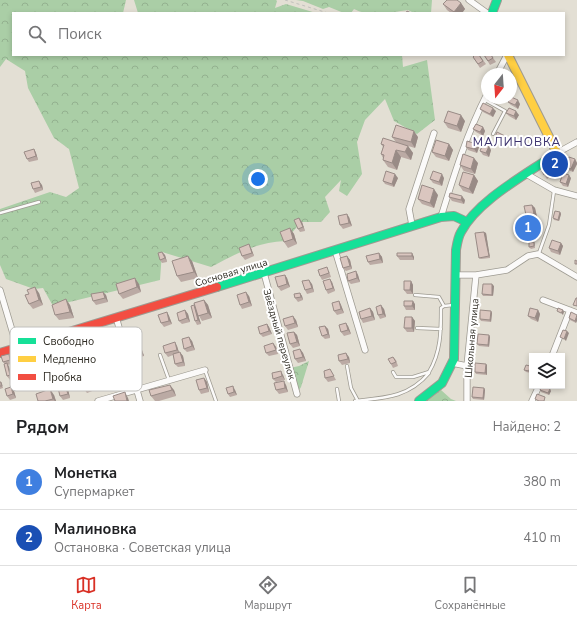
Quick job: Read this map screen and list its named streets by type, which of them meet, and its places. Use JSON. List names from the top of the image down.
{
  "streets": {
    "street": ["Сосновая улица", "Звёздный переулок", "Школьная улица"]
  },
  "crossings": [
    ["Сосновая улица", "Звёздный переулок"]
  ],
  "districts": ["МАЛИНОВКА"],
  "legend": ["Свободно", "Медленно", "Пробка"],
  "north": "bottom",
  "page": {
    "search": "Поиск",
    "pins": ["2", "1"],
    "heading": ["Рядом", "Найдено: 2"],
    "list": [
      {
        "mark": "1",
        "name": "Монетка",
        "note": "Супермаркет",
        "value": "380 m"
      },
      {
        "mark": "2",
        "name": "Малиновка",
        "note": "Остановка · Советская улица",
        "value": "410 m"
      }
    ],
    "nav": ["Карта", "Маршрут", "Сохранённые"]
  }
}
